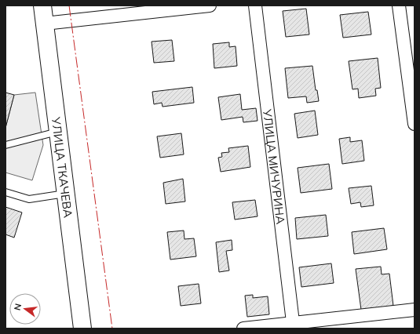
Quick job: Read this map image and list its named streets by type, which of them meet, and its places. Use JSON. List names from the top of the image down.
{
  "streets": {
    "street": ["УЛИЦА ТКАЧЕВА", "УЛИЦА МИЧУРИНА"]
  },
  "north": "left"
}
